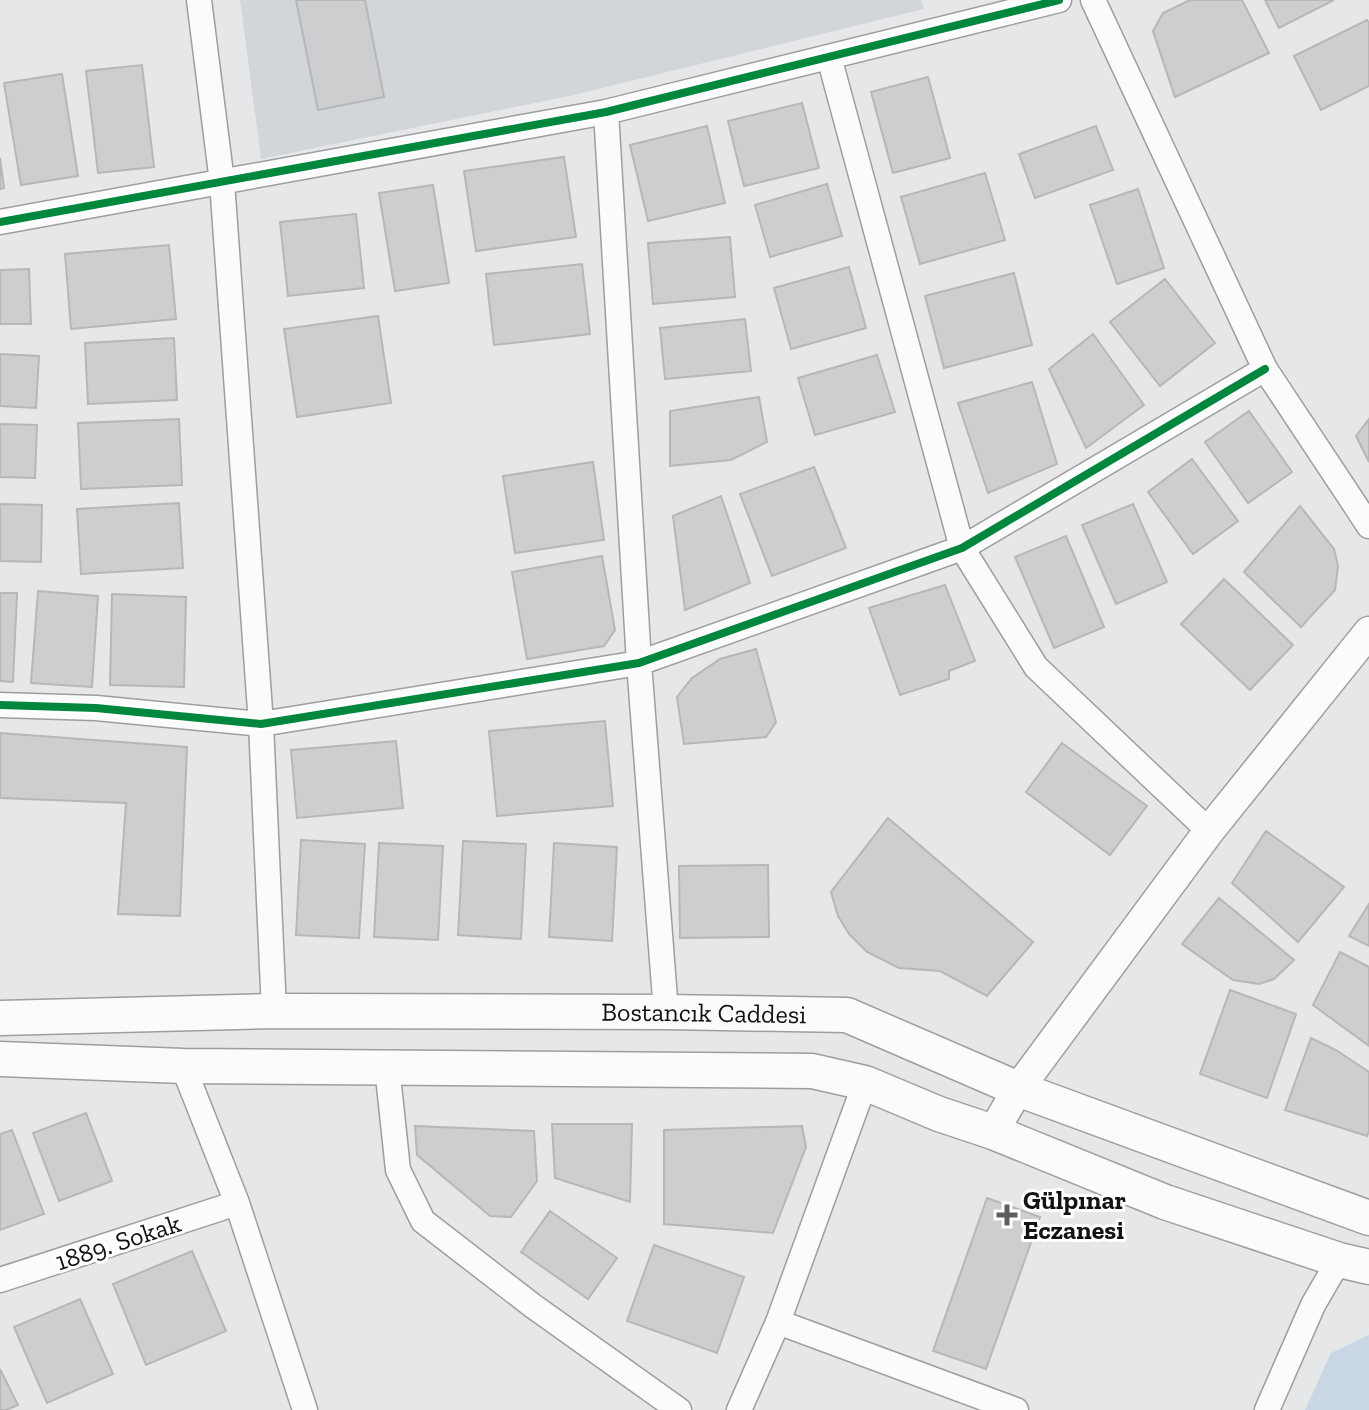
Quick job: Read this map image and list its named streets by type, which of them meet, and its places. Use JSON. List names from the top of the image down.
{
  "streets": {
    "main road": ["Bostancık Caddesi"],
    "street": ["1889. Sokak"]
  },
  "places": {
    "health": ["Gülpınar Eczanesi"]
  }
}
